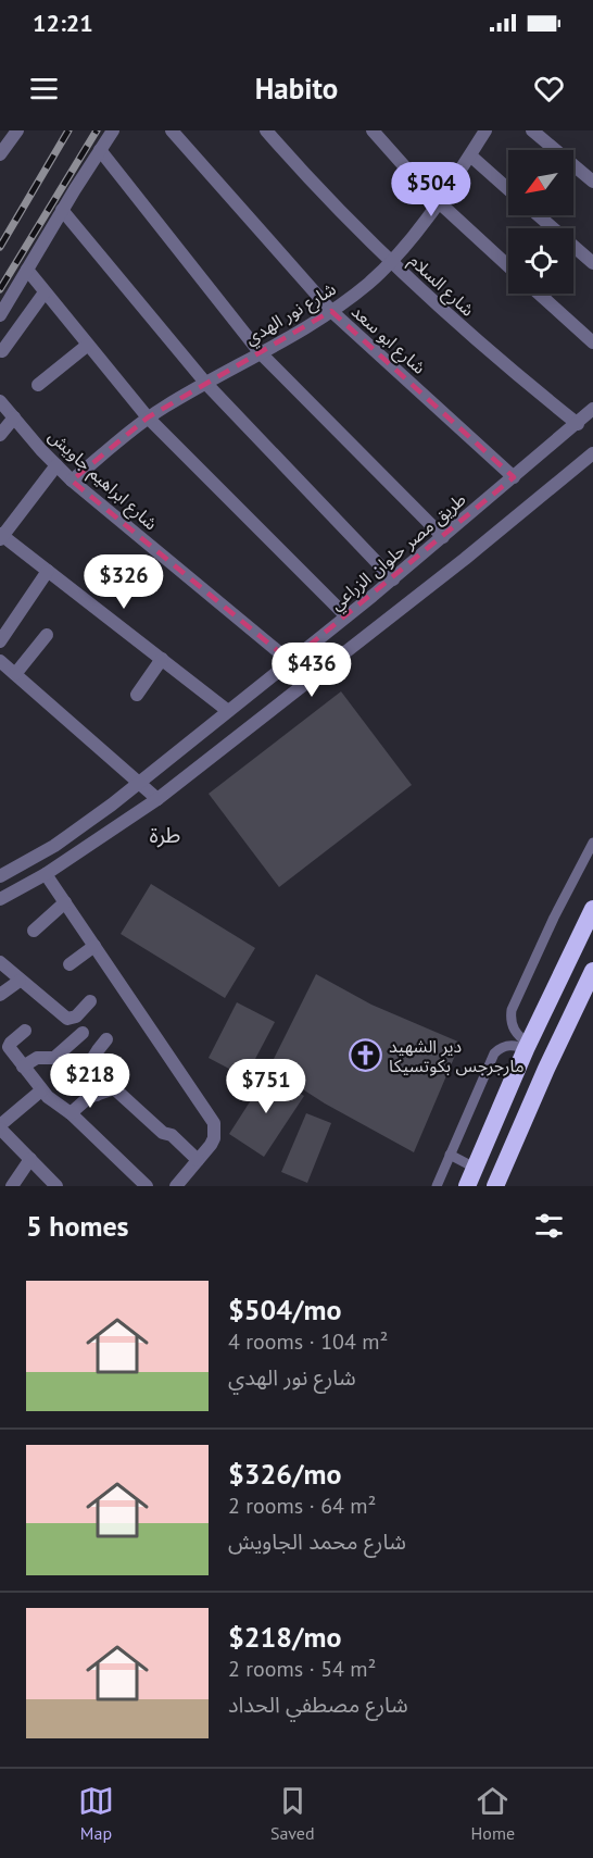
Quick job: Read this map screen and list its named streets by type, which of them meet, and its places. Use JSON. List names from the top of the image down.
{
  "streets": {
    "street": [
      "شارع السلام",
      "شارع نور الهدي",
      "شارع ابو سعد",
      "شارع ابراهيم جاويش",
      "طريق مصر حلوان الزراعي"
    ]
  },
  "crossings": [
    ["شارع السلام", "شارع نور الهدي"],
    ["شارع السلام", "طريق مصر حلوان الزراعي"],
    ["شارع نور الهدي", "شارع ابو سعد"],
    ["شارع نور الهدي", "شارع ابراهيم جاويش"],
    ["شارع ابو سعد", "طريق مصر حلوان الزراعي"],
    ["شارع ابراهيم جاويش", "طريق مصر حلوان الزراعي"]
  ],
  "districts": ["طرة"],
  "places": {
    "church": ["دير الشهيد مارجرجس بكوتسيكا"]
  },
  "north": "bottom left",
  "page": {
    "status": "12:21",
    "header": "Habito",
    "price": [
      "$504",
      "$326",
      "$436",
      "$218",
      "$751"
    ],
    "heading": "5 homes",
    "list": [
      {
        "name": "$504/mo",
        "note": "4 rooms · 104 m² · شارع نور الهدي"
      },
      {
        "name": "$326/mo",
        "note": "2 rooms · 64 m² · شارع محمد الجاويش"
      },
      {
        "name": "$218/mo",
        "note": "2 rooms · 54 m² · شارع مصطفي الحداد"
      }
    ],
    "tabs": ["Map", "Saved", "Home"]
  }
}
